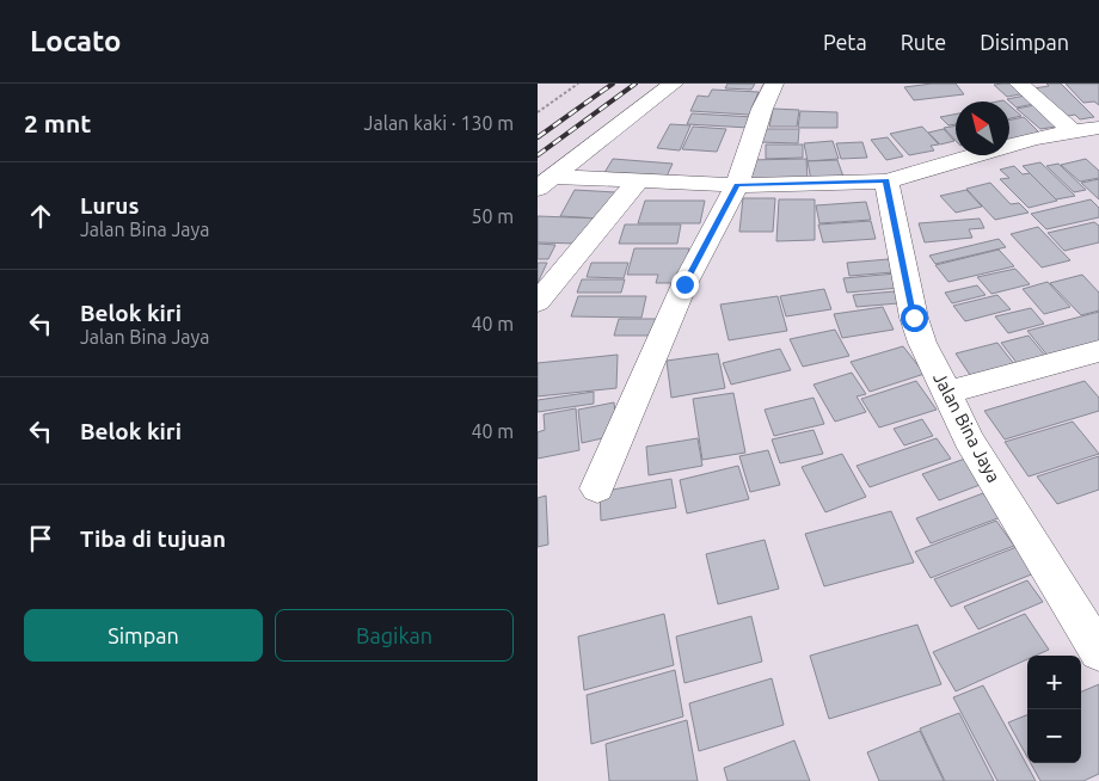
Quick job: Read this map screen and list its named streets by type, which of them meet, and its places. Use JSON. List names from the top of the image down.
{
  "streets": {
    "street": ["Jalan Bina Jaya"]
  },
  "north": "top left",
  "page": {
    "header": "Locato",
    "nav": ["Peta", "Rute", "Disimpan"],
    "heading": ["2 mnt", "Jalan kaki · 130 m"],
    "list": [
      ["Lurus", "Jalan Bina Jaya", "50 m"],
      ["Belok kiri", "Jalan Bina Jaya", "40 m"],
      ["Belok kiri", "40 m"],
      "Tiba di tujuan"
    ],
    "buttons": ["Simpan", "Bagikan"],
    "map_buttons": ["+", "−"]
  }
}
